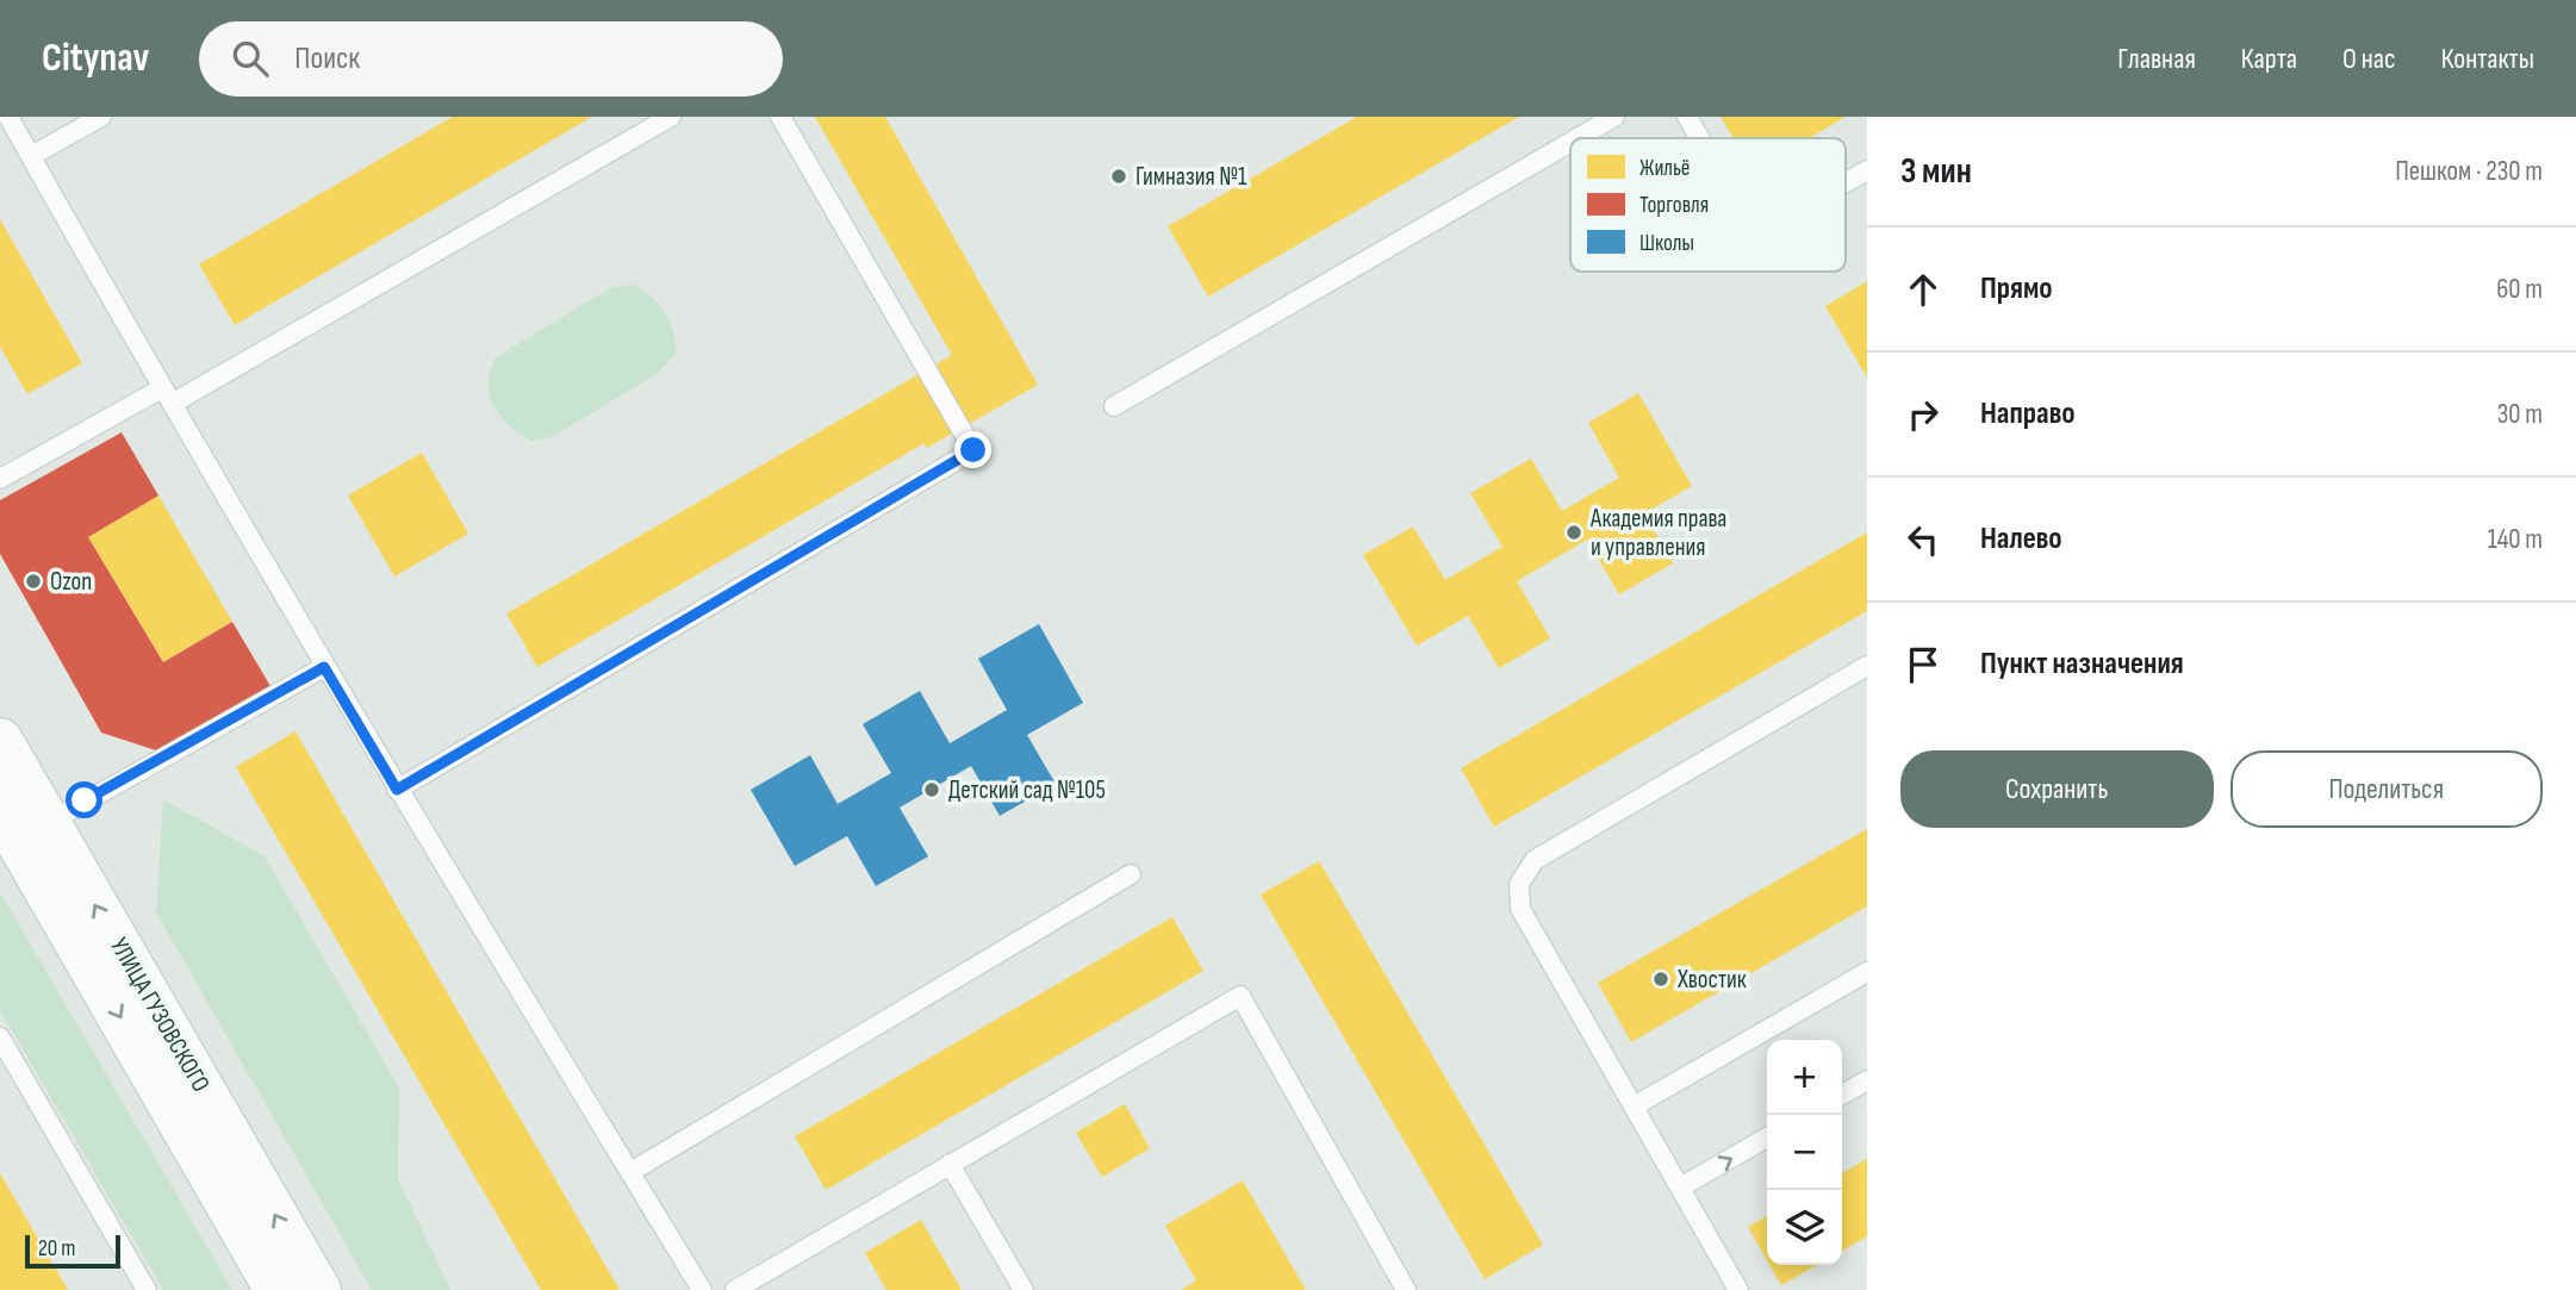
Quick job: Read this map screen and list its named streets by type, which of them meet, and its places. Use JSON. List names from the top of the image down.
{
  "streets": {
    "main road": ["УЛИЦА ГУЗОВСКОГО"]
  },
  "places": [
    "Гимназия №1",
    "Академия права и управления",
    "Ozon",
    "Детский сад №105",
    "Хвостик"
  ],
  "legend": ["Жильё", "Торговля", "Школы"],
  "scale_bar": "20 m",
  "page": {
    "header": "Citynav",
    "search": "Поиск",
    "nav": [
      "Главная",
      "Карта",
      "О нас",
      "Контакты"
    ],
    "heading": ["3 мин", "Пешком · 230 m"],
    "list": [
      ["Прямо", "60 m"],
      ["Направо", "30 m"],
      ["Налево", "140 m"],
      "Пункт назначения"
    ],
    "buttons": ["Сохранить", "Поделиться"],
    "map_buttons": ["+", "−"],
    "scale": "20 m"
  }
}
